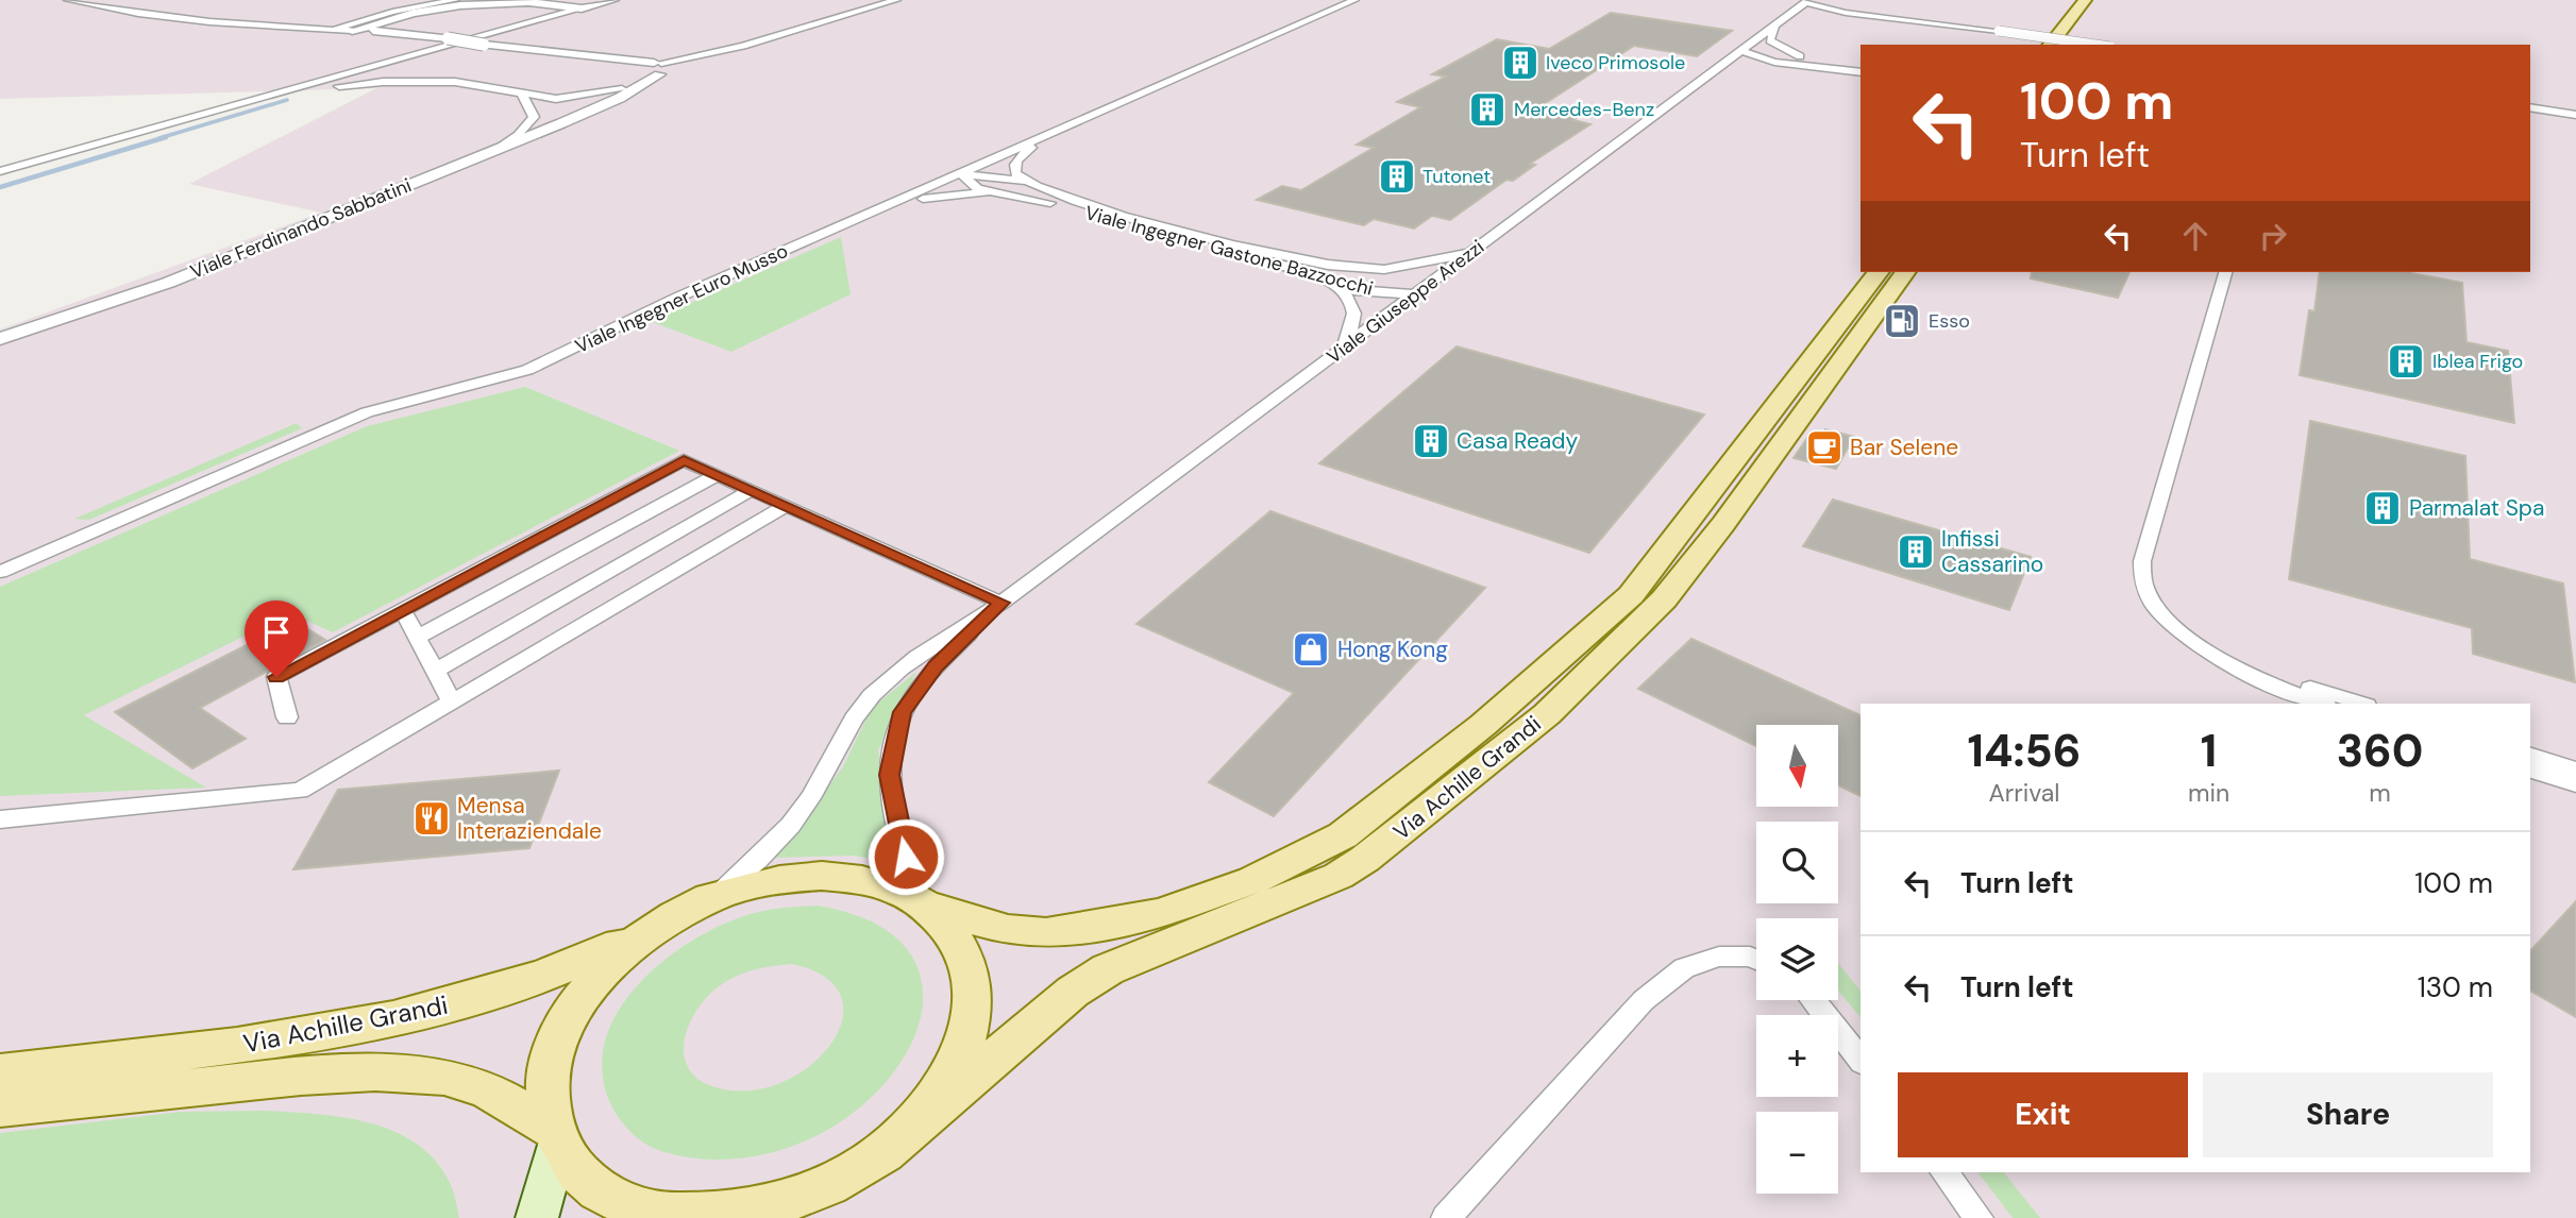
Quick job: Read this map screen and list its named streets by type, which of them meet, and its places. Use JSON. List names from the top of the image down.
{
  "streets": {
    "main road": ["Via Achille Grandi"],
    "street": [
      "Viale Ferdinando Sabbatini",
      "Viale Ingegner Gastone Bazzocchi",
      "Viale Ingegner Euro Musso",
      "Viale Giuseppe Arezzi"
    ]
  },
  "crossings": [
    ["Viale Ingegner Gastone Bazzocchi", "Viale Ingegner Euro Musso"],
    ["Viale Ingegner Gastone Bazzocchi", "Viale Giuseppe Arezzi"]
  ],
  "places": {
    "building": [
      "Iveco Primosole",
      "Mercedes-Benz",
      "Tutonet",
      "Iblea Frigo",
      "Casa Ready",
      "Parmalat Spa",
      "Infissi Cassarino"
    ],
    "fuel station": ["Esso"],
    "cafe": ["Bar Selene"],
    "shop": ["Hong Kong"],
    "restaurant": ["Mensa Interaziendale"]
  },
  "north": "bottom",
  "page": {
    "turn": ["100 m", "Turn left"],
    "eta": [
      "14:56",
      "Arrival",
      "1",
      "min",
      "360",
      "m"
    ],
    "map_buttons": ["+", "−"],
    "list": [
      {
        "name": "Turn left",
        "value": "100 m"
      },
      {
        "name": "Turn left",
        "value": "130 m"
      }
    ],
    "buttons": ["Exit", "Share"]
  }
}
